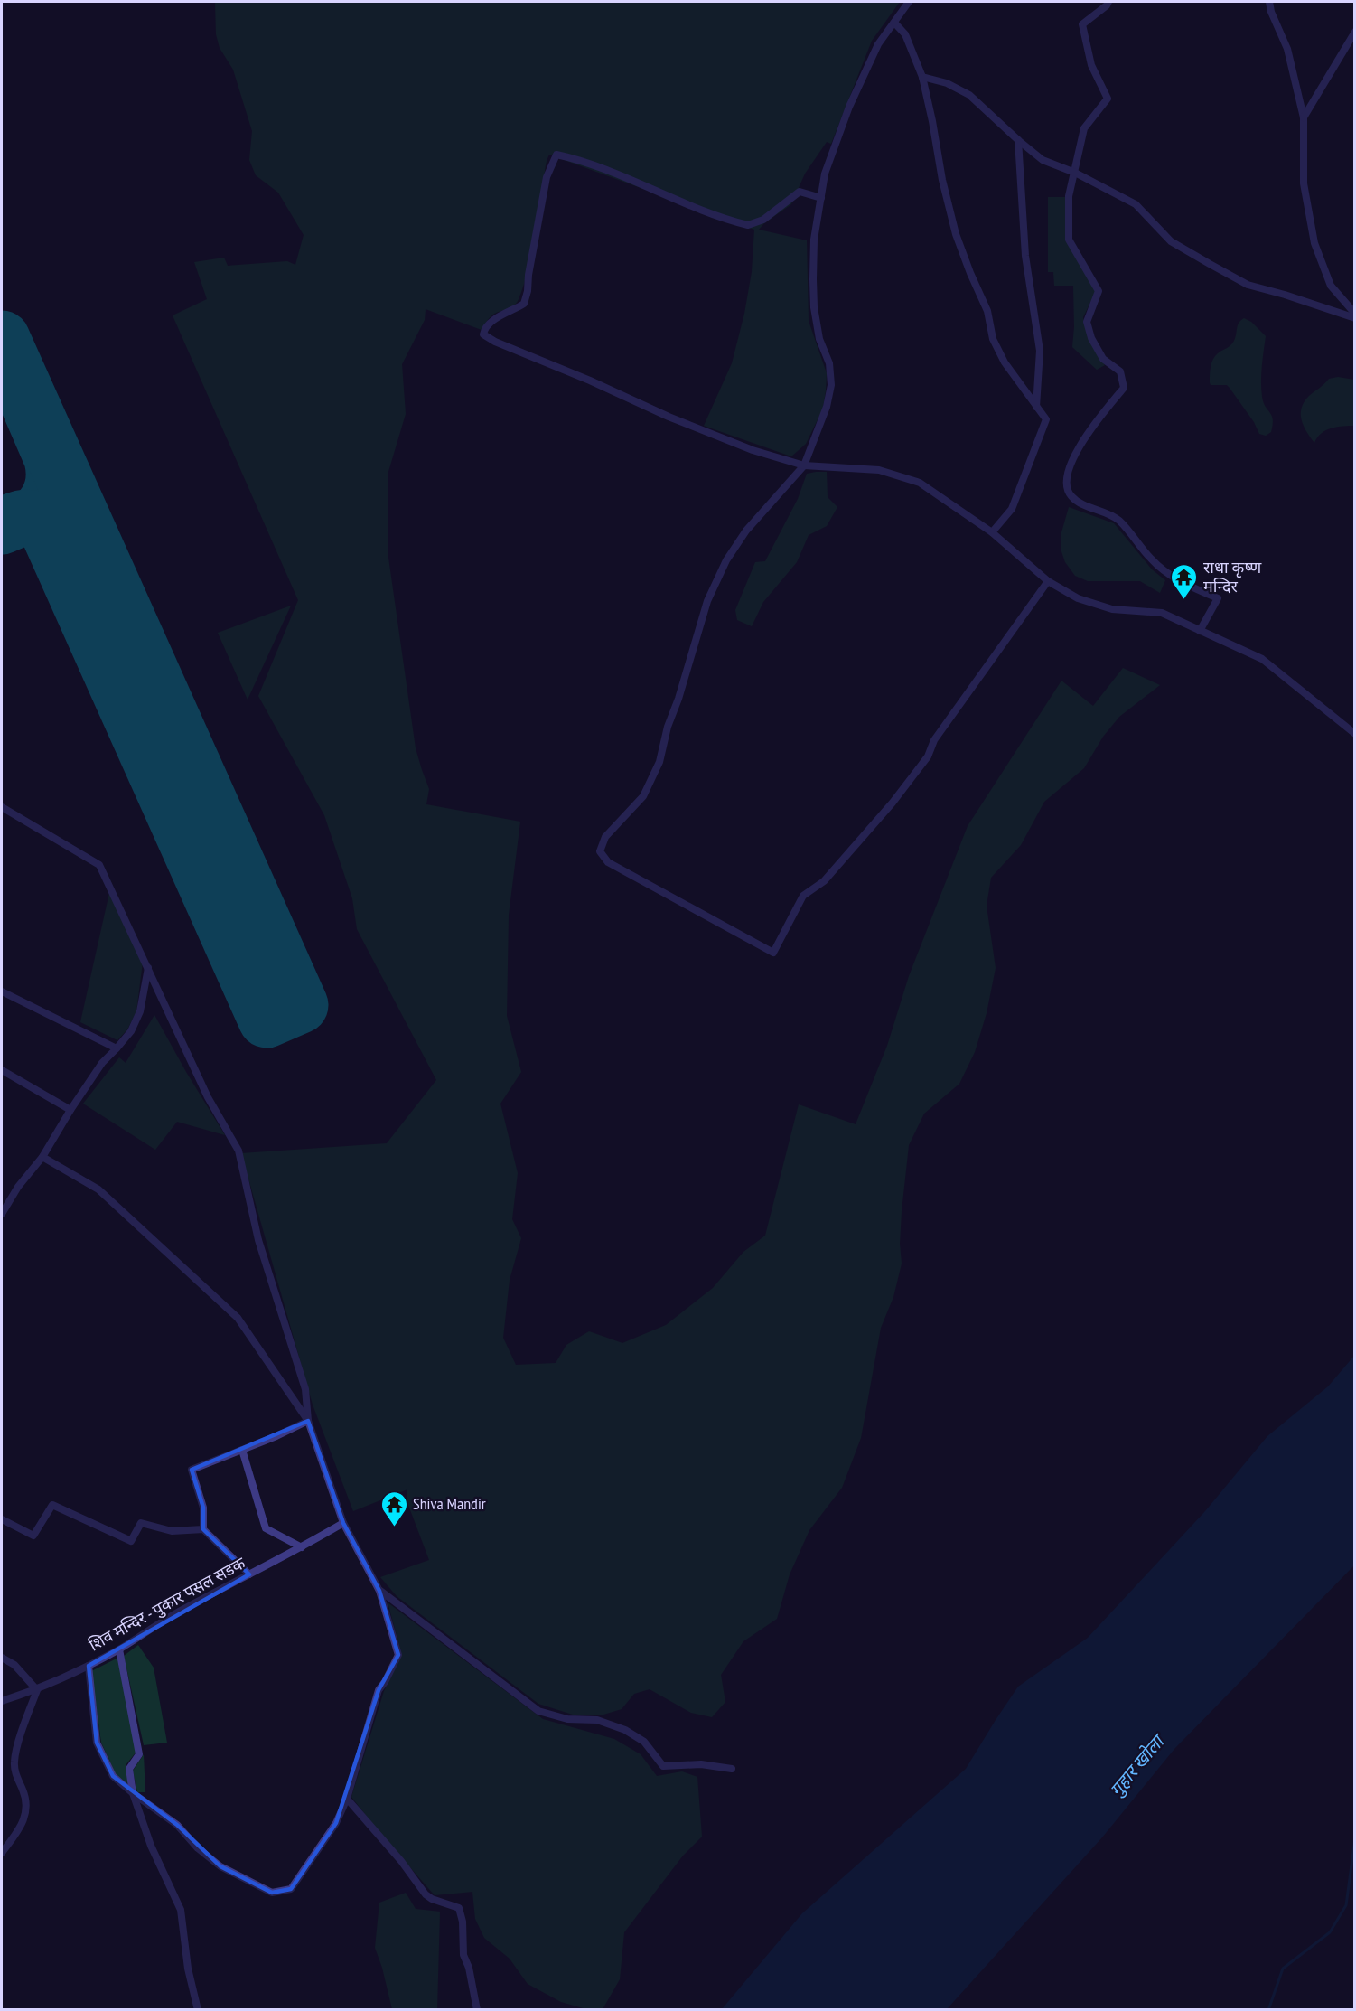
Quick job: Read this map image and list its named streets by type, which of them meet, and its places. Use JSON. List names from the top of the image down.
{
  "streets": {
    "street": ["शिव मन्दिर - पुकार पसल सडक"]
  },
  "water": ["गुहार खोला"],
  "places": {
    "temple": ["राधा कृष्ण मन्दिर", "Shiva Mandir"]
  }
}
